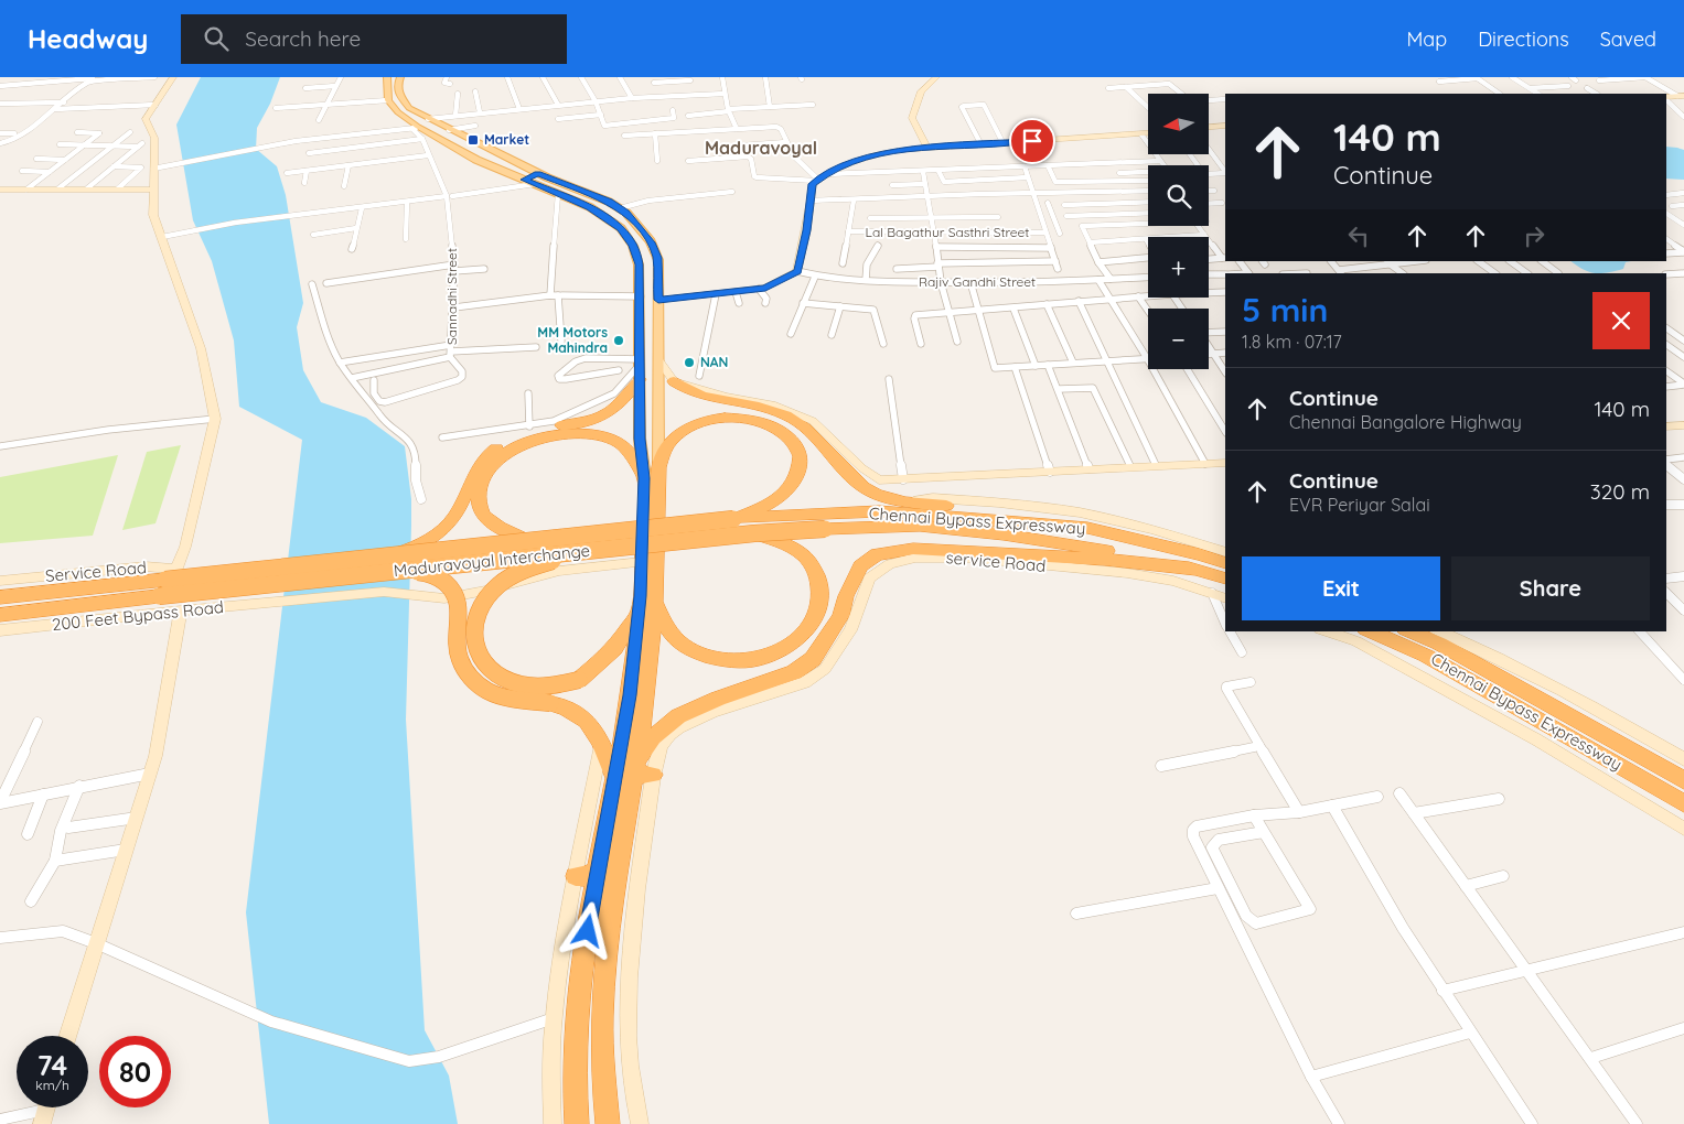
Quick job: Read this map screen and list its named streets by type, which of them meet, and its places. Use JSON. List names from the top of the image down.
{
  "streets": {
    "highway": ["Chennai Bypass Expressway", "Maduravoyal Interchange"],
    "street": [
      "Lal Bagathur Sasthri Street",
      "Rajiv Gandhi Street",
      "Sannadhi Street",
      "service Road",
      "Service Road",
      "200 Feet Bypass Road"
    ]
  },
  "crossings": [
    ["Chennai Bypass Expressway", "Maduravoyal Interchange"],
    ["Maduravoyal Interchange", "Service Road"],
    ["Maduravoyal Interchange", "200 Feet Bypass Road"],
    ["Service Road", "200 Feet Bypass Road"]
  ],
  "districts": ["Maduravoyal"],
  "places": {
    "transit": ["Market"],
    "other": ["MM Motors Mahindra", "NAN"]
  },
  "north": "left",
  "page": {
    "header": "Headway",
    "search": "Search here",
    "nav": ["Map", "Directions", "Saved"],
    "map_buttons": ["+", "−"],
    "turn": ["140 m", "Continue"],
    "heading": ["5 min", "1.8 km · 07:17"],
    "list": [
      {
        "name": "Continue",
        "note": "Chennai Bangalore Highway",
        "value": "140 m"
      },
      {
        "name": "Continue",
        "note": "EVR Periyar Salai",
        "value": "320 m"
      }
    ],
    "buttons": ["Exit", "Share"],
    "speed": "74 km/h",
    "limit": "80"
  }
}
